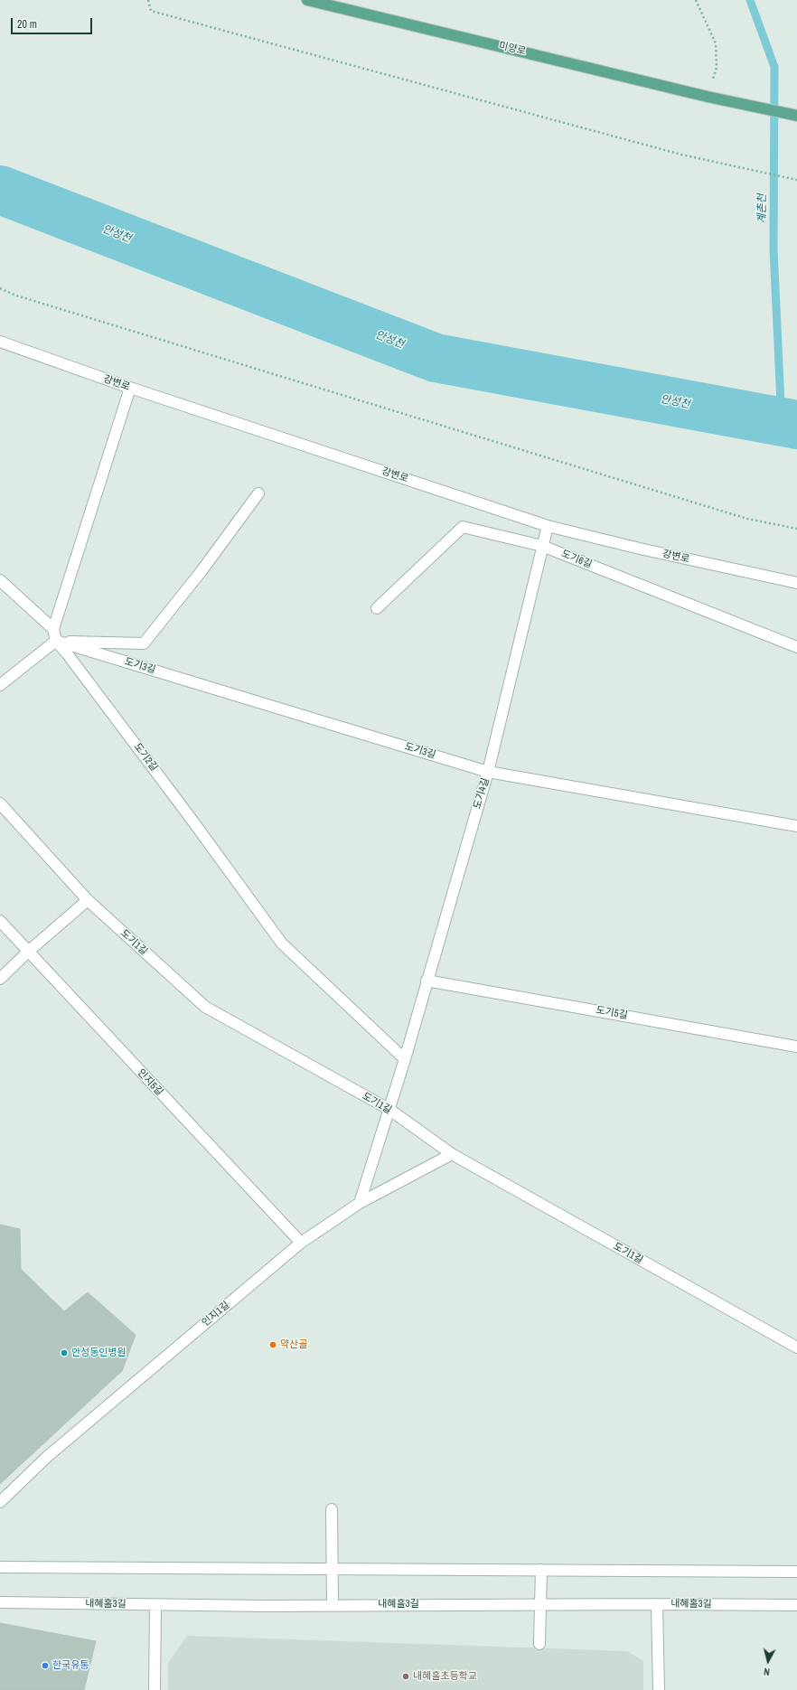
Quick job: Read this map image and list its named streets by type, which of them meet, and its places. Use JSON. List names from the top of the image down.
{
  "streets": {
    "main road": ["미양로"],
    "street": [
      "강변로",
      "도기6길",
      "도기3길",
      "도기2길",
      "도기4길",
      "도기1길",
      "도기5길",
      "인지5길",
      "인지1길",
      "내혜홀3길"
    ]
  },
  "crossings": [
    ["강변로", "도기4길"],
    ["도기6길", "도기4길"],
    ["도기3길", "도기2길"],
    ["도기3길", "도기4길"],
    ["도기2길", "도기4길"],
    ["도기4길", "도기1길"],
    ["도기4길", "도기5길"],
    ["도기4길", "인지1길"],
    ["도기1길", "인지1길"],
    ["인지5길", "인지1길"]
  ],
  "water": ["계촌천", "안성천"],
  "places": [
    "약산골",
    "안성동인병원",
    "한국유통",
    "내혜홀초등학교"
  ],
  "scale_bar": "20 m",
  "north": "bottom"
}
